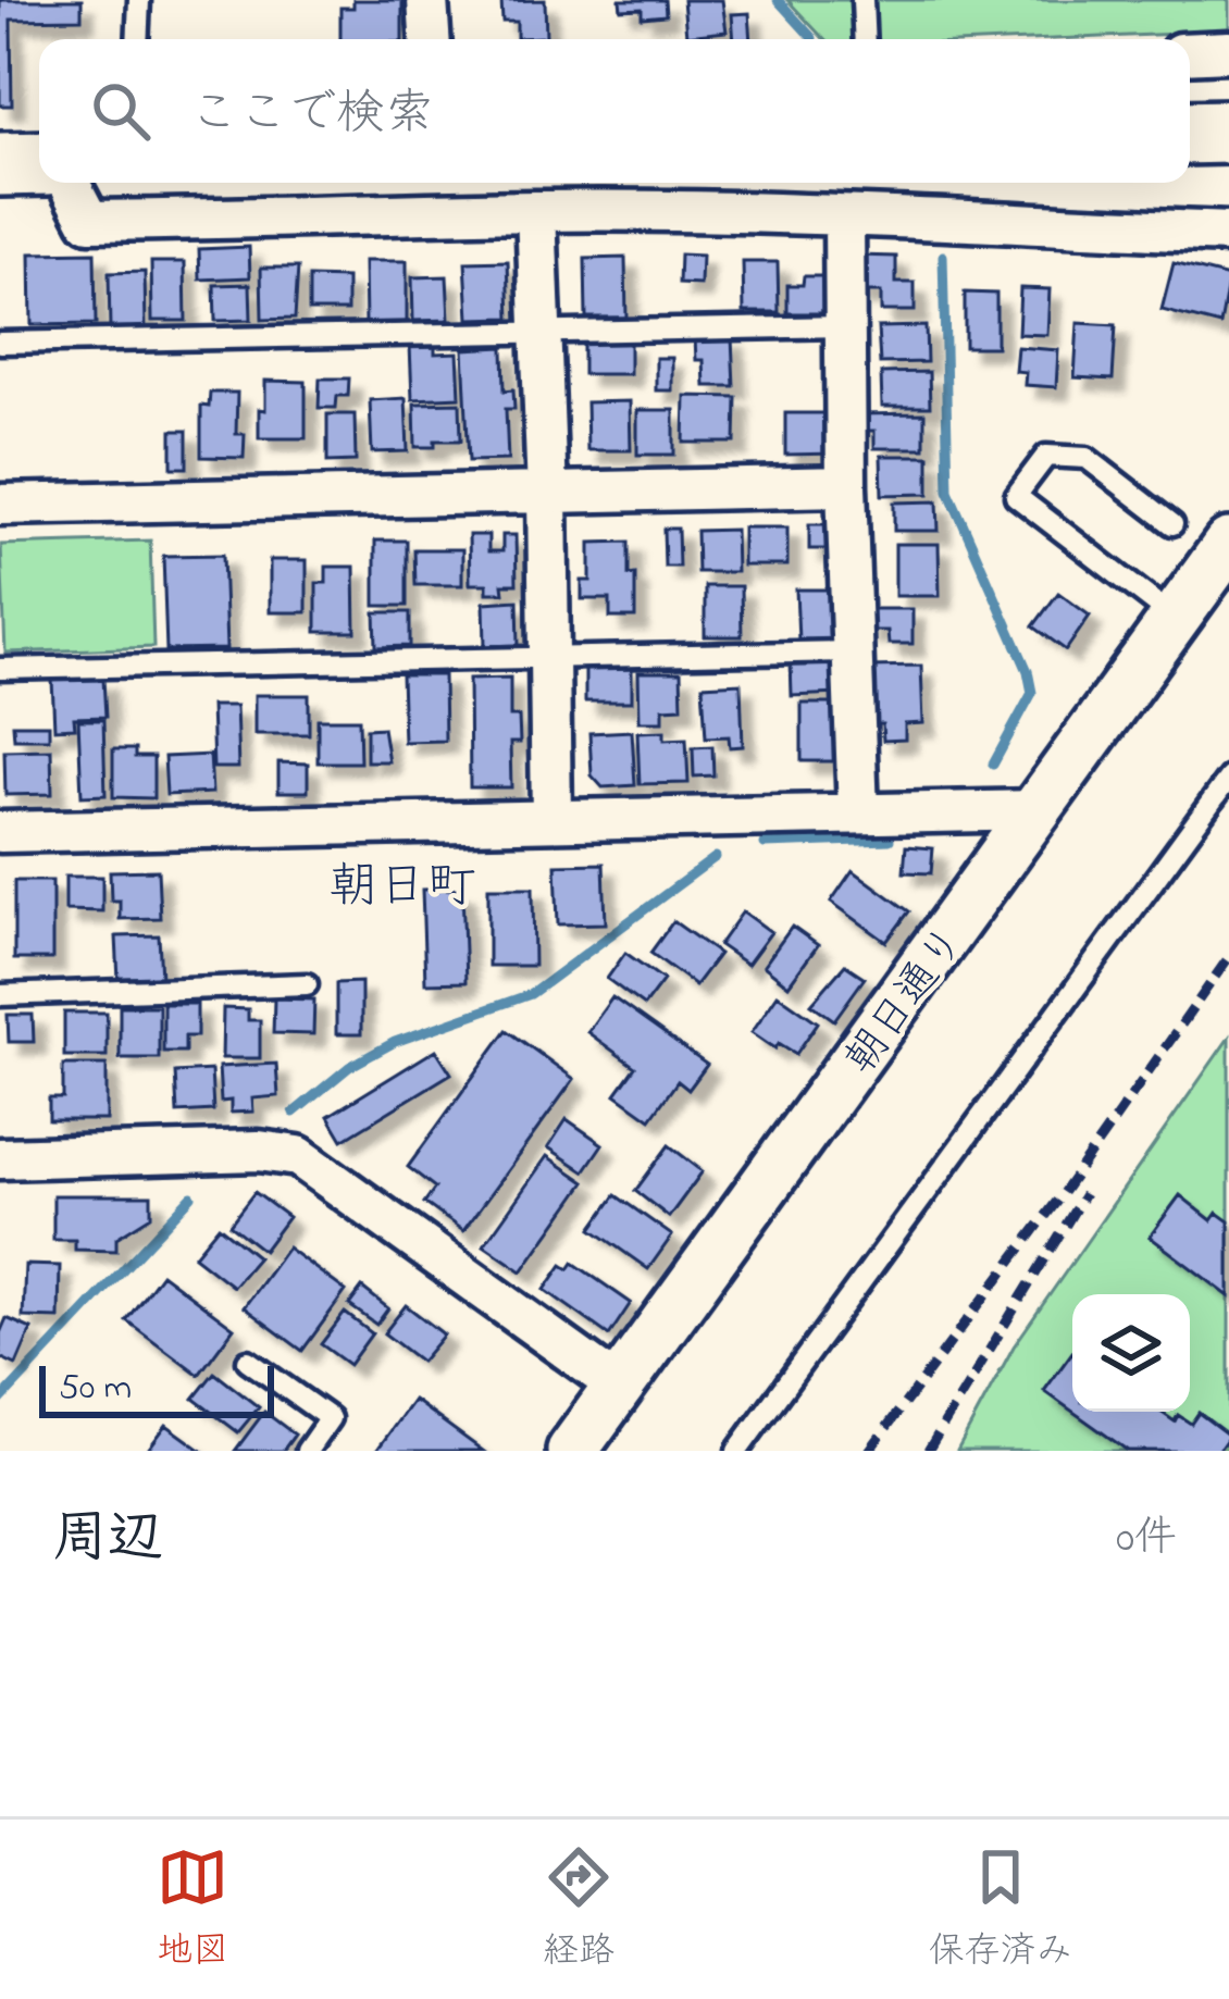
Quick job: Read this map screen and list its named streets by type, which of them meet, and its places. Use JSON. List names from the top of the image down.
{
  "streets": {
    "street": ["朝日通り"]
  },
  "districts": ["朝日町"],
  "scale_bar": "50 m",
  "page": {
    "search": "ここで検索",
    "scale": "50 m",
    "heading": ["周辺", "0件"],
    "nav": ["地図", "経路", "保存済み"]
  }
}
